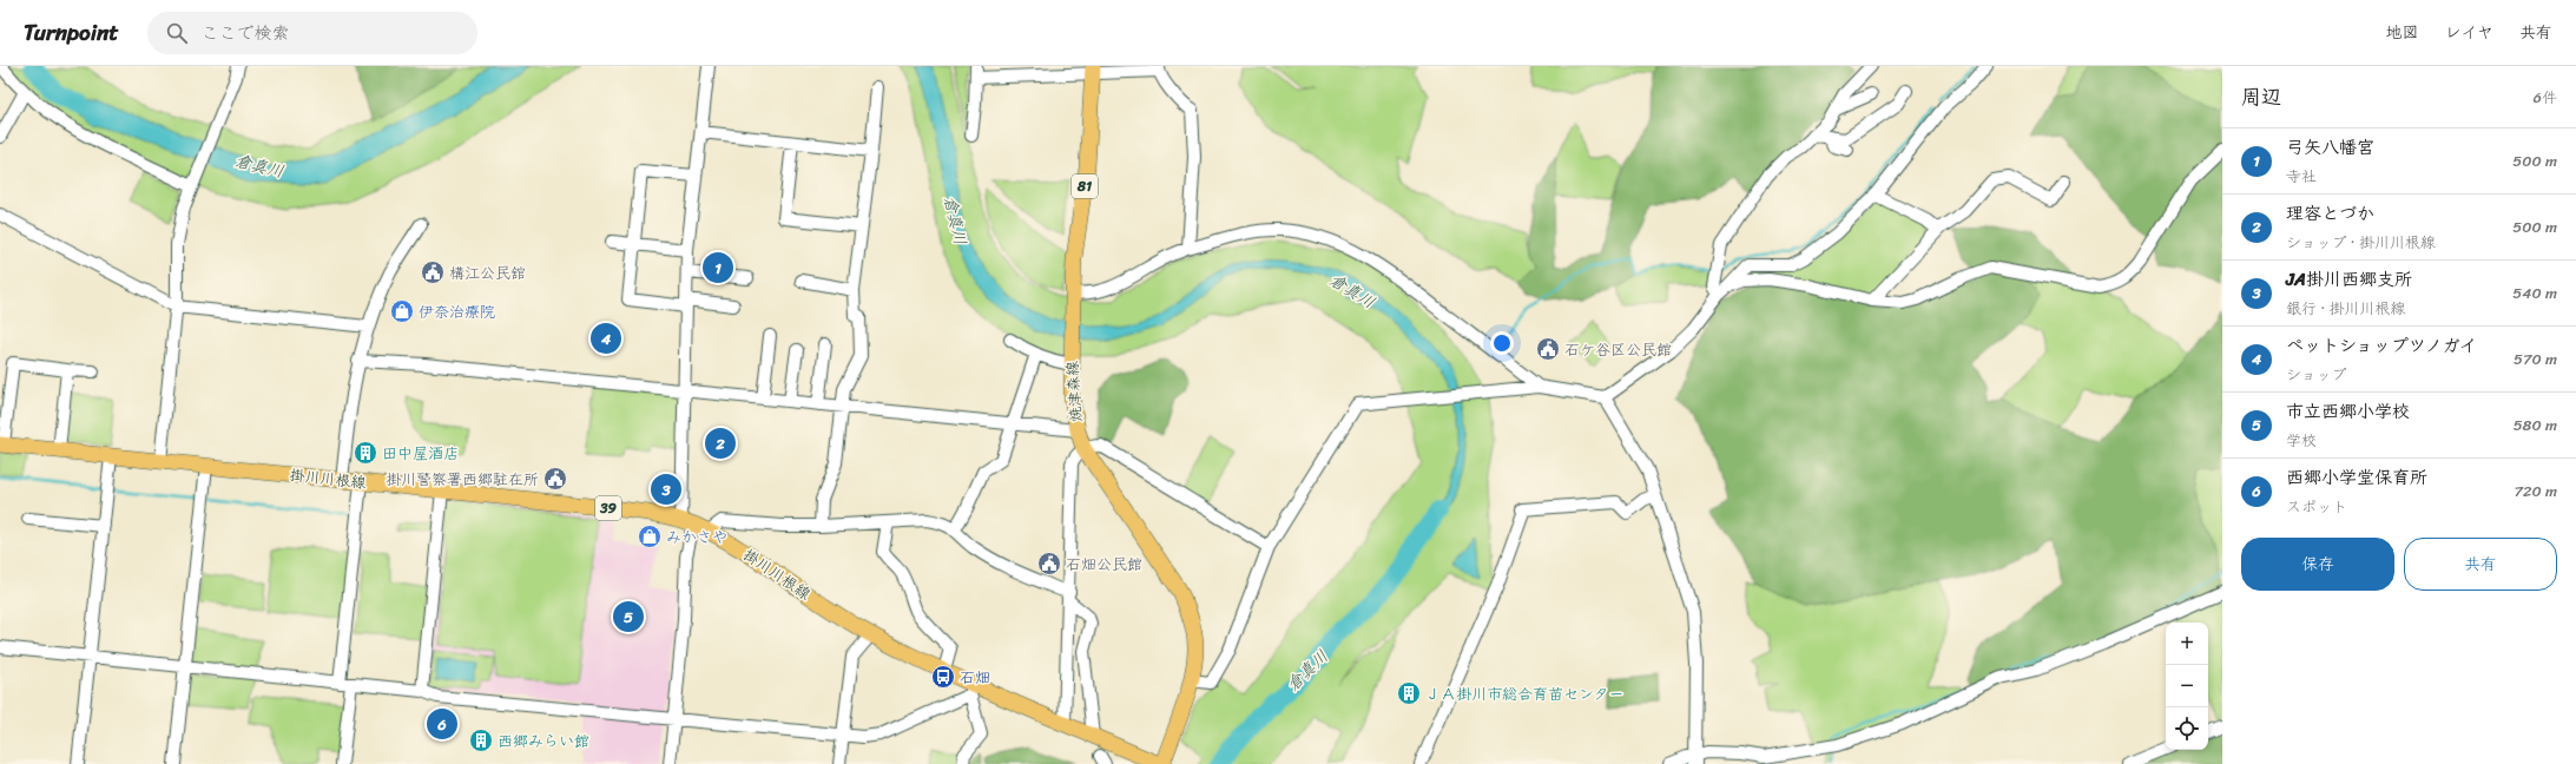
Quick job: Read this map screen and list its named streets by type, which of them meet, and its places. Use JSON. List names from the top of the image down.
{
  "streets": {
    "main road": [
      "81",
      "焼津森線",
      "掛川川根線",
      "39"
    ]
  },
  "crossings": [
    ["焼津森線", "掛川川根線"]
  ],
  "water": ["倉真川"],
  "places": {
    "public building": [
      "構江公民舘",
      "石ケ谷区公民館",
      "掛川警察署西郷駐在所",
      "石畑公民館"
    ],
    "shop": ["伊奈治療院", "みかさや"],
    "building": ["田中屋酒店", "ＪＡ掛川市総合育苗センター", "西郷みらい館"],
    "bus stop": ["石畑"]
  },
  "page": {
    "header": "Turnpoint",
    "search": "ここで検索",
    "nav": ["地図", "レイヤ", "共有"],
    "heading": ["周辺", "6件"],
    "list": [
      {
        "mark": "1",
        "name": "弓矢八幡宮",
        "note": "寺社",
        "value": "500 m"
      },
      {
        "mark": "2",
        "name": "理容とづか",
        "note": "ショップ · 掛川川根線",
        "value": "500 m"
      },
      {
        "mark": "3",
        "name": "JA掛川西郷支所",
        "note": "銀行 · 掛川川根線",
        "value": "540 m"
      },
      {
        "mark": "4",
        "name": "ペットショップツノガイ",
        "note": "ショップ",
        "value": "570 m"
      },
      {
        "mark": "5",
        "name": "市立西郷小学校",
        "note": "学校",
        "value": "580 m"
      },
      {
        "mark": "6",
        "name": "西郷小学堂保育所",
        "note": "スポット",
        "value": "720 m"
      }
    ],
    "pins": [
      "1",
      "4",
      "2",
      "3",
      "5",
      "6"
    ],
    "buttons": ["保存", "共有"],
    "map_buttons": ["+", "−"]
  }
}
